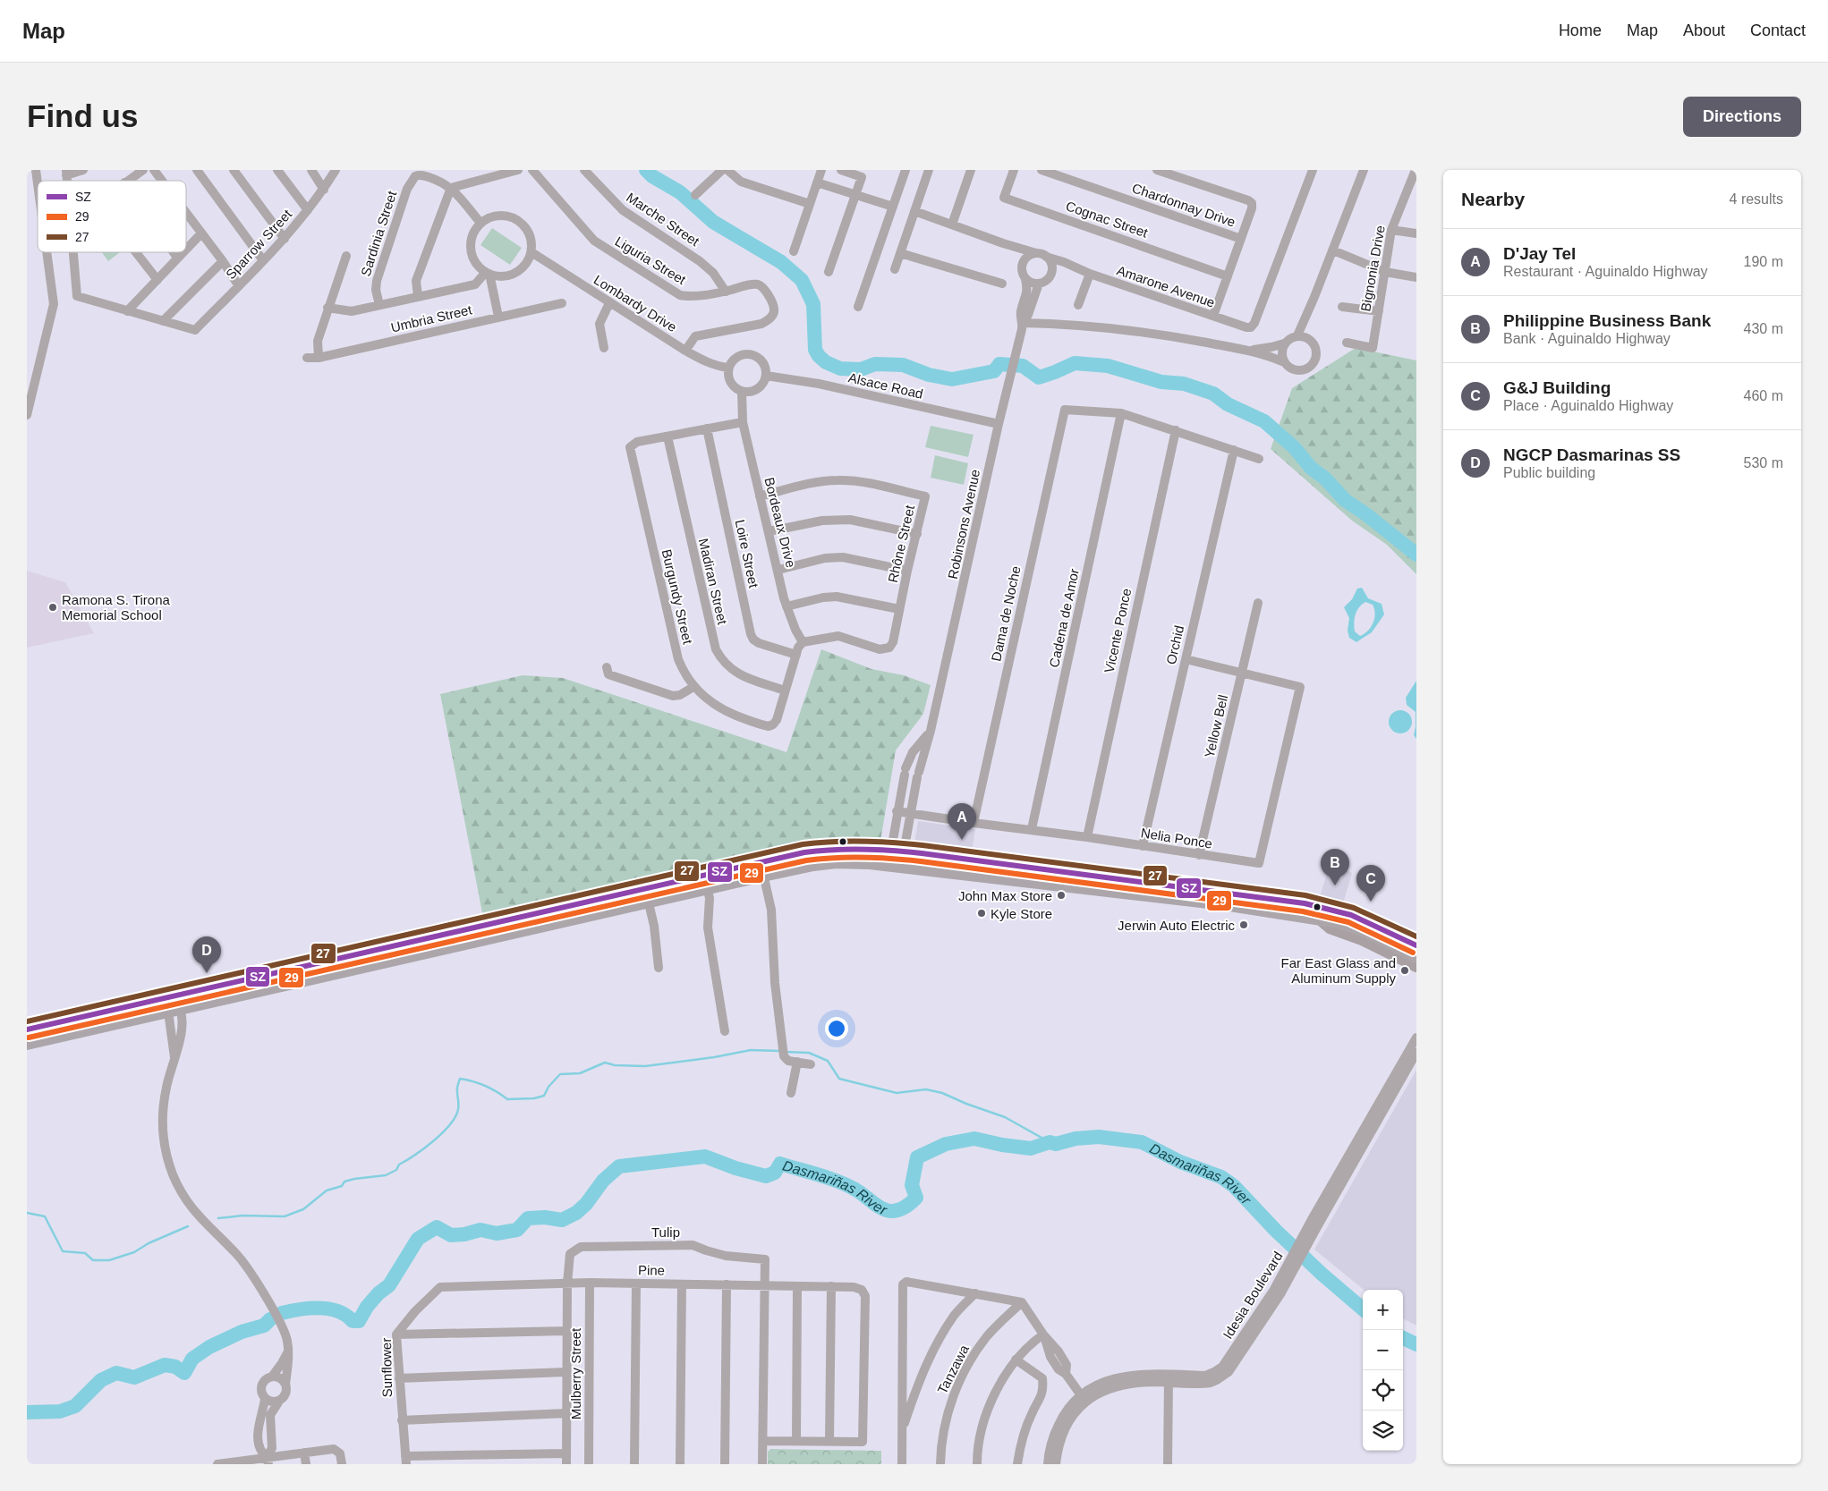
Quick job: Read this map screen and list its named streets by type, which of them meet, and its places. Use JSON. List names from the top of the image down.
{
  "streets": {
    "street": [
      "Chardonnay Drive",
      "Marche Street",
      "Cognac Street",
      "Sardinia Street",
      "Sparrow Street",
      "Liguria Street",
      "Bignonia Drive",
      "Amarone Avenue",
      "Lombardy Drive",
      "Umbria Street",
      "Alsace Road",
      "Bordeaux Drive",
      "Robinsons Avenue",
      "Rhône Street",
      "Loire Street",
      "Madiran Street",
      "Burgundy Street",
      "Dama de Noche",
      "Cadena de Amor",
      "Vicente Ponce",
      "Orchid",
      "Yellow Bell",
      "Nelia Ponce",
      "Tulip",
      "Pine",
      "Idesia Boulevard",
      "Sunflower",
      "Tanzawa",
      "Mulberry Street"
    ]
  },
  "crossings": [
    ["Marche Street", "Liguria Street"],
    ["Sardinia Street", "Lombardy Drive"],
    ["Liguria Street", "Lombardy Drive"],
    ["Amarone Avenue", "Robinsons Avenue"],
    ["Lombardy Drive", "Alsace Road"],
    ["Lombardy Drive", "Bordeaux Drive"],
    ["Alsace Road", "Bordeaux Drive"],
    ["Alsace Road", "Robinsons Avenue"],
    ["Bordeaux Drive", "Rhône Street"],
    ["Bordeaux Drive", "Burgundy Street"],
    ["Robinsons Avenue", "Nelia Ponce"],
    ["Rhône Street", "Burgundy Street"],
    ["Loire Street", "Burgundy Street"],
    ["Madiran Street", "Burgundy Street"],
    ["Dama de Noche", "Cadena de Amor"],
    ["Dama de Noche", "Nelia Ponce"],
    ["Cadena de Amor", "Nelia Ponce"],
    ["Vicente Ponce", "Nelia Ponce"],
    ["Orchid", "Nelia Ponce"],
    ["Yellow Bell", "Nelia Ponce"],
    ["Tulip", "Pine"],
    ["Pine", "Sunflower"],
    ["Pine", "Mulberry Street"]
  ],
  "water": ["Dasmariñas River"],
  "places": [
    "Ramona S. Tirona Memorial School",
    "John Max Store",
    "Kyle Store",
    "Jerwin Auto Electric",
    "Far East Glass and Aluminum Supply"
  ],
  "lines": ["transit line 27", "transit line SZ", "transit line 29"],
  "legend": ["SZ", "29", "27"],
  "page": {
    "header": "Map",
    "nav": [
      "Home",
      "Map",
      "About",
      "Contact"
    ],
    "buttons": "Directions",
    "title": "Find us",
    "heading": ["Nearby", "4 results"],
    "list": [
      {
        "mark": "A",
        "name": "D'Jay Tel",
        "note": "Restaurant · Aguinaldo Highway",
        "value": "190 m"
      },
      {
        "mark": "B",
        "name": "Philippine Business Bank",
        "note": "Bank · Aguinaldo Highway",
        "value": "430 m"
      },
      {
        "mark": "C",
        "name": "G&J Building",
        "note": "Place · Aguinaldo Highway",
        "value": "460 m"
      },
      {
        "mark": "D",
        "name": "NGCP Dasmarinas SS",
        "note": "Public building",
        "value": "530 m"
      }
    ],
    "pins": [
      "A",
      "B",
      "C",
      "D"
    ],
    "map_buttons": ["+", "−"]
  }
}
